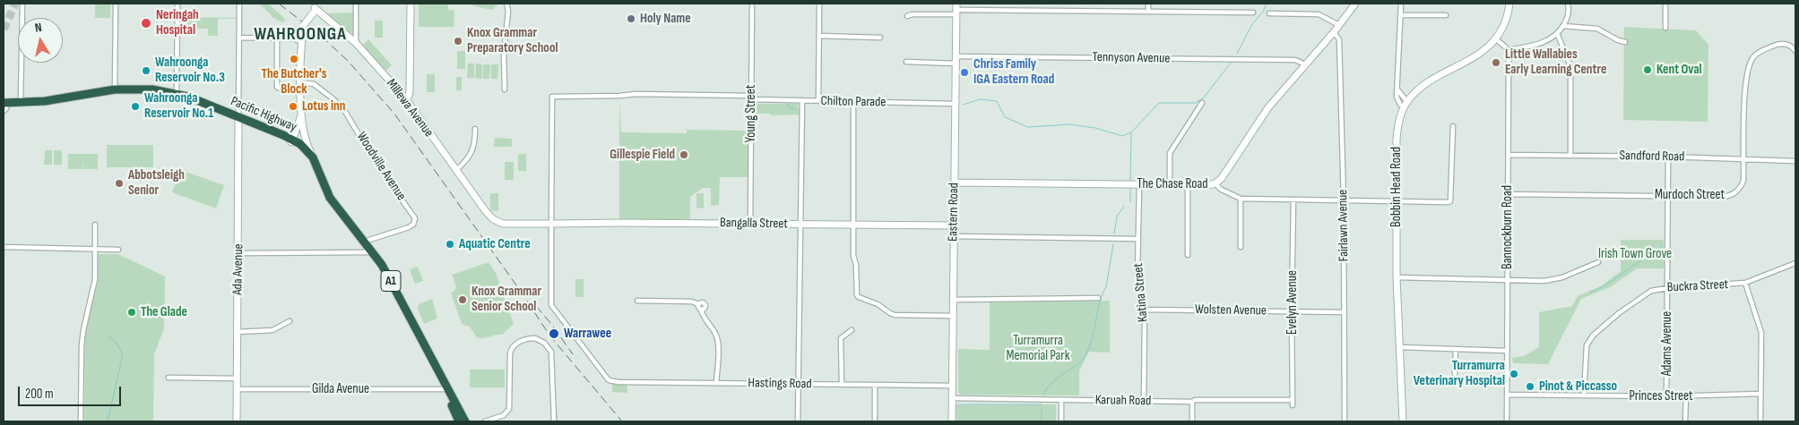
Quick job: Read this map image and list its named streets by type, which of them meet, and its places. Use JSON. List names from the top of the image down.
{
  "streets": {
    "highway": ["Pacific Highway", "A1"],
    "street": [
      "Tennyson Avenue",
      "Chilton Parade",
      "Millewa Avenue",
      "Young Street",
      "Sandford Road",
      "Woodville Avenue",
      "The Chase Road",
      "Bobbin Head Road",
      "Murdoch Street",
      "Eastern Road",
      "Bangalla Street",
      "Fairlawn Avenue",
      "Bannockburn Road",
      "Ada Avenue",
      "Buckra Street",
      "Katina Street",
      "Evelyn Avenue",
      "Wolsten Avenue",
      "Adams Avenue",
      "Hastings Road",
      "Gilda Avenue",
      "Princes Street",
      "Karuah Road"
    ]
  },
  "crossings": [
    ["Tennyson Avenue", "The Chase Road"],
    ["Tennyson Avenue", "Eastern Road"],
    ["Chilton Parade", "Young Street"],
    ["Chilton Parade", "Eastern Road"],
    ["Chilton Parade", "Bangalla Street"],
    ["Chilton Parade", "Hastings Road"],
    ["Millewa Avenue", "Bangalla Street"],
    ["Young Street", "Bangalla Street"],
    ["Pacific Highway", "Woodville Avenue"],
    ["Pacific Highway", "Ada Avenue"],
    ["Pacific Highway", "Gilda Avenue"],
    ["Sandford Road", "Murdoch Street"],
    ["Sandford Road", "Bannockburn Road"],
    ["Sandford Road", "Adams Avenue"],
    ["The Chase Road", "Eastern Road"],
    ["The Chase Road", "Fairlawn Avenue"],
    ["The Chase Road", "Katina Street"],
    ["Murdoch Street", "Bannockburn Road"],
    ["Murdoch Street", "Adams Avenue"],
    ["Eastern Road", "Bangalla Street"],
    ["Eastern Road", "Hastings Road"],
    ["Eastern Road", "Karuah Road"],
    ["Bangalla Street", "Hastings Road"],
    ["Fairlawn Avenue", "Wolsten Avenue"],
    ["Bannockburn Road", "Princes Street"],
    ["Ada Avenue", "Gilda Avenue"],
    ["Buckra Street", "Adams Avenue"],
    ["Buckra Street", "Princes Street"],
    ["Katina Street", "Wolsten Avenue"],
    ["Katina Street", "Karuah Road"],
    ["Evelyn Avenue", "Wolsten Avenue"],
    ["Evelyn Avenue", "Karuah Road"],
    ["Adams Avenue", "Princes Street"]
  ],
  "districts": ["WAHROONGA"],
  "parks": ["Irish Town Grove", "Turramurra Memorial Park"],
  "places": [
    "Holy Name",
    "Neringah Hospital",
    "Knox Grammar Preparatory School",
    "The Butcher's Block",
    "Little Wallabies Early Learning Centre",
    "Kent Oval",
    "Wahroonga Reservoir No.3",
    "Chriss Family IGA Eastern Road",
    "Wahroonga Reservoir No.1",
    "Lotus inn",
    "Gillespie Field",
    "Abbotsleigh Senior",
    "Aquatic Centre",
    "Knox Grammar Senior School",
    "The Glade",
    "Warrawee",
    "Turramurra Veterinary Hospital",
    "Pinot & Piccasso"
  ],
  "scale_bar": "200 m",
  "north": "top"
}
